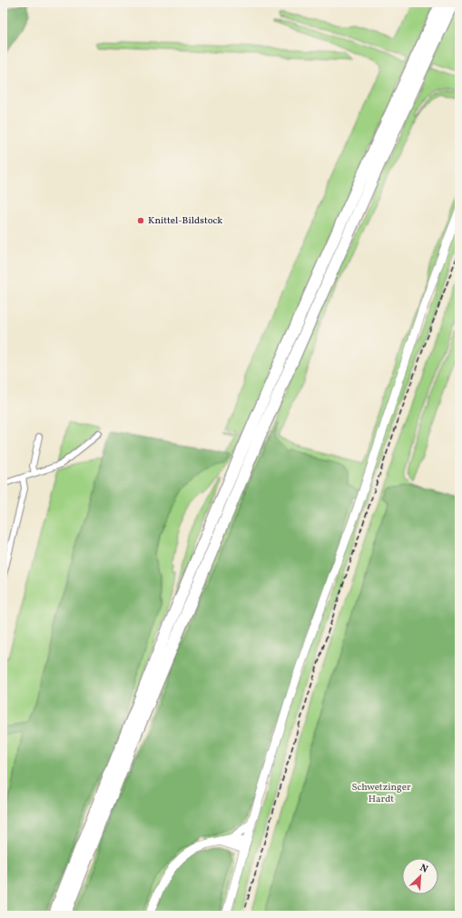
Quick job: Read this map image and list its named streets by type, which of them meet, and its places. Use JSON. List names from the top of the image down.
{
  "parks": ["Schwetzinger Hardt"],
  "places": ["Knittel-Bildstock"],
  "north": "top right"
}
